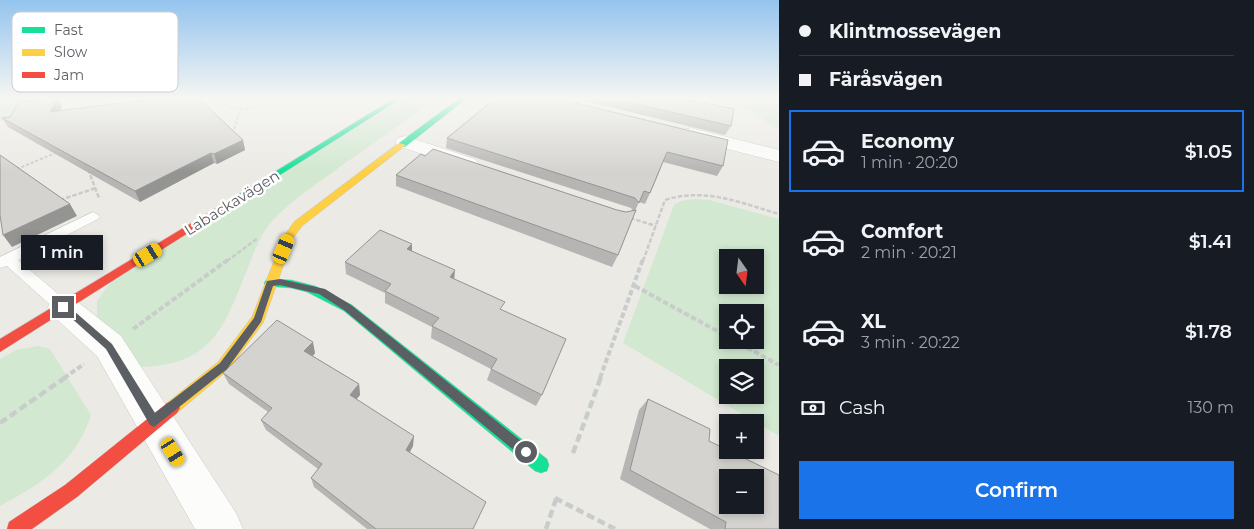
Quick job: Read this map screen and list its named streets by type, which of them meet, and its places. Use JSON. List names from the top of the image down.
{
  "streets": {
    "street": ["Labackavägen"]
  },
  "legend": ["Fast", "Slow", "Jam"],
  "north": "bottom",
  "page": {
    "banner": ["Klintmossevägen", "Färåsvägen"],
    "list": [
      {
        "name": "Economy",
        "note": "1 min · 20:20",
        "value": "$1.05"
      },
      {
        "name": "Comfort",
        "note": "2 min · 20:21",
        "value": "$1.41"
      },
      {
        "name": "XL",
        "note": "3 min · 20:22",
        "value": "$1.78"
      }
    ],
    "bubble": "1 min",
    "map_buttons": ["+", "−"],
    "pay": ["Cash", "130 m"],
    "buttons": "Confirm"
  }
}
